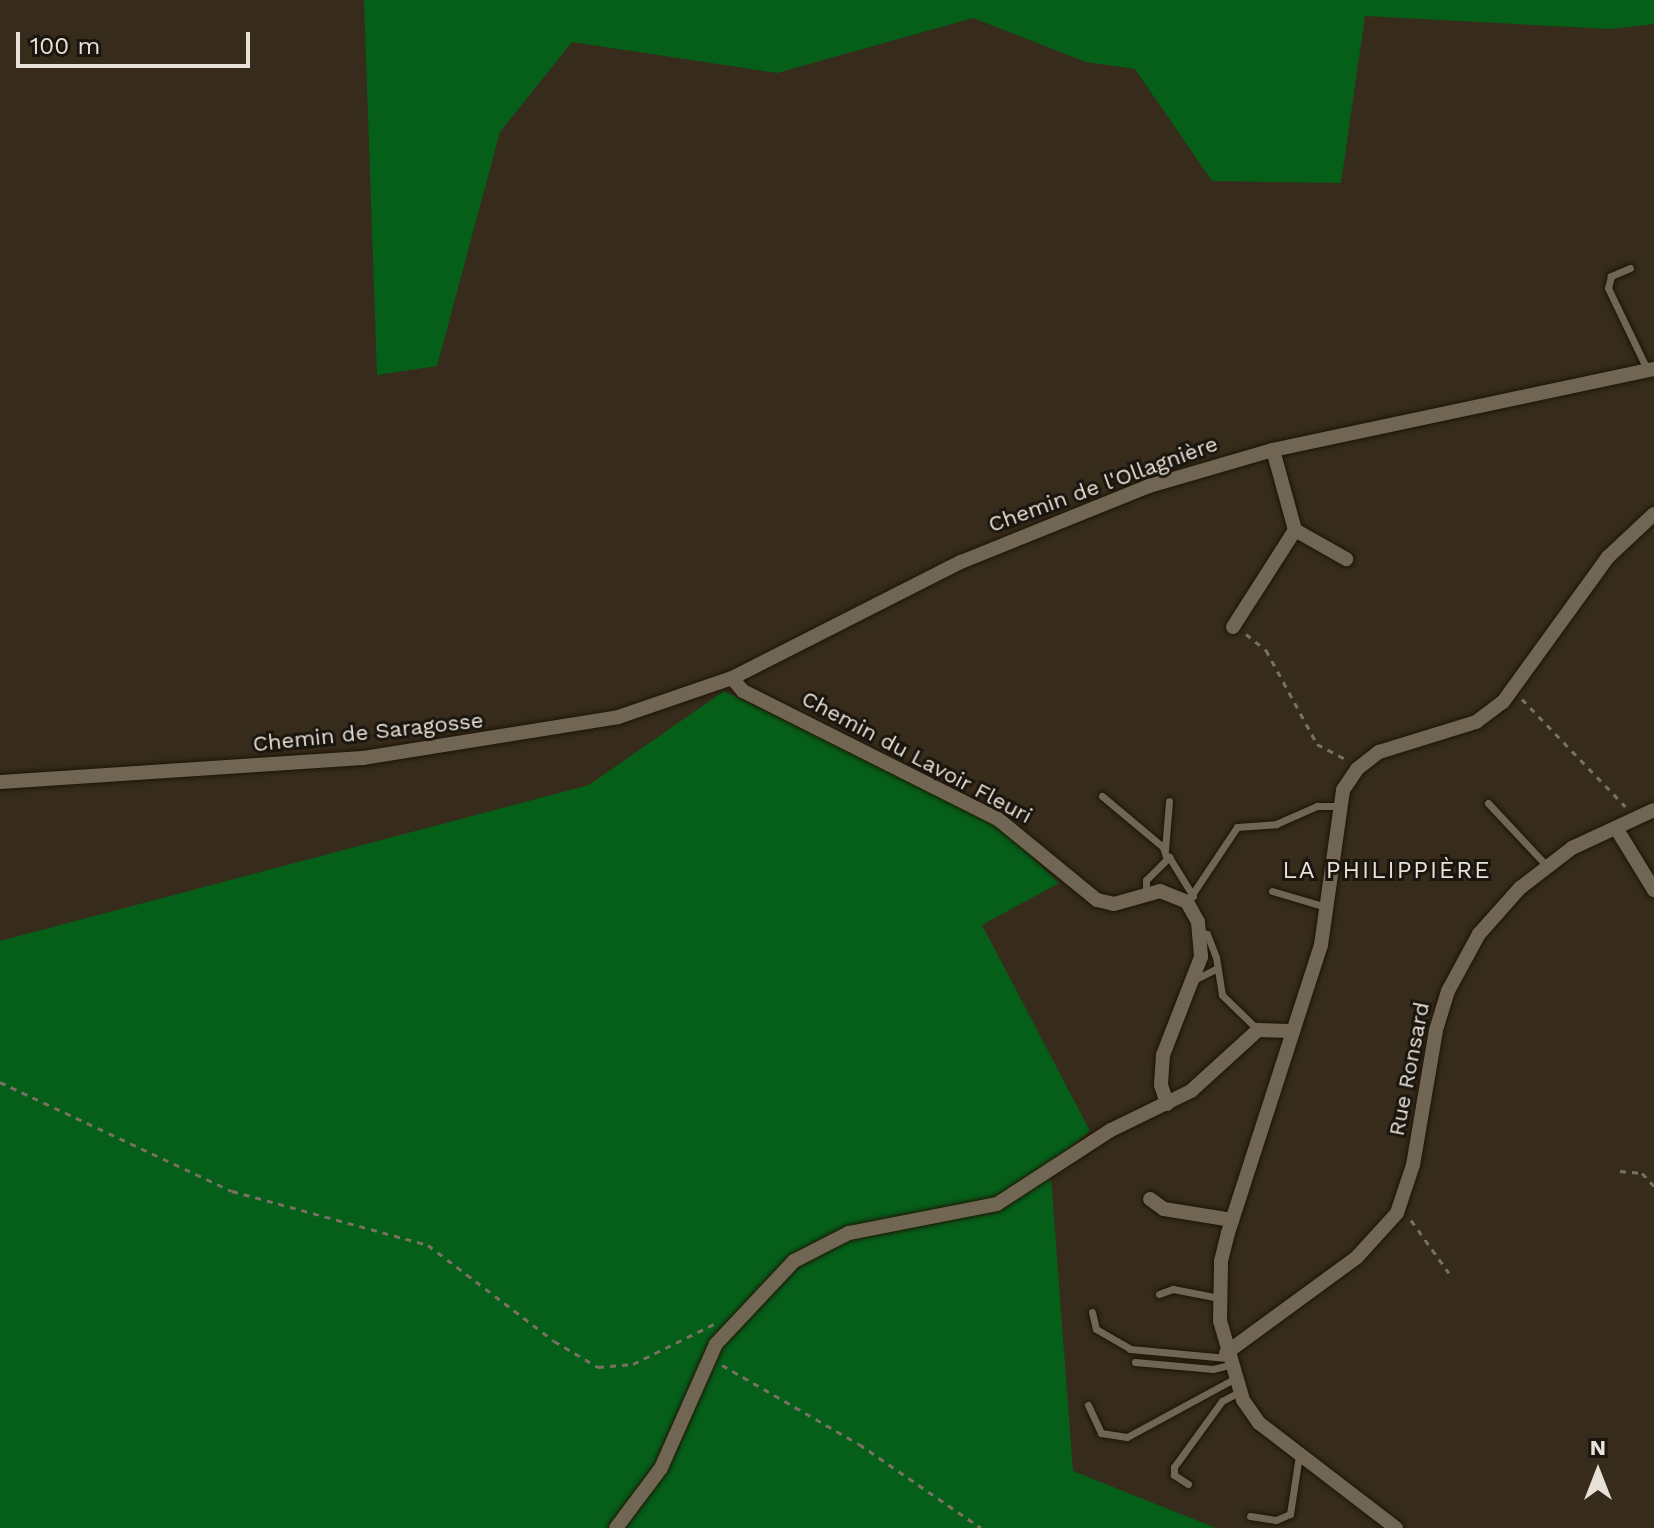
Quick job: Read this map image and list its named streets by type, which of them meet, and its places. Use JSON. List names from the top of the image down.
{
  "streets": {
    "street": [
      "Chemin de l'Ollagnière",
      "Chemin de Saragosse",
      "Chemin du Lavoir Fleuri",
      "Rue Ronsard"
    ]
  },
  "crossings": [
    ["Chemin de l'Ollagnière", "Chemin de Saragosse"],
    ["Chemin de l'Ollagnière", "Chemin du Lavoir Fleuri"],
    ["Chemin de Saragosse", "Chemin du Lavoir Fleuri"]
  ],
  "districts": ["LA PHILIPPIÈRE"],
  "scale_bar": "100 m",
  "north": "top"
}
